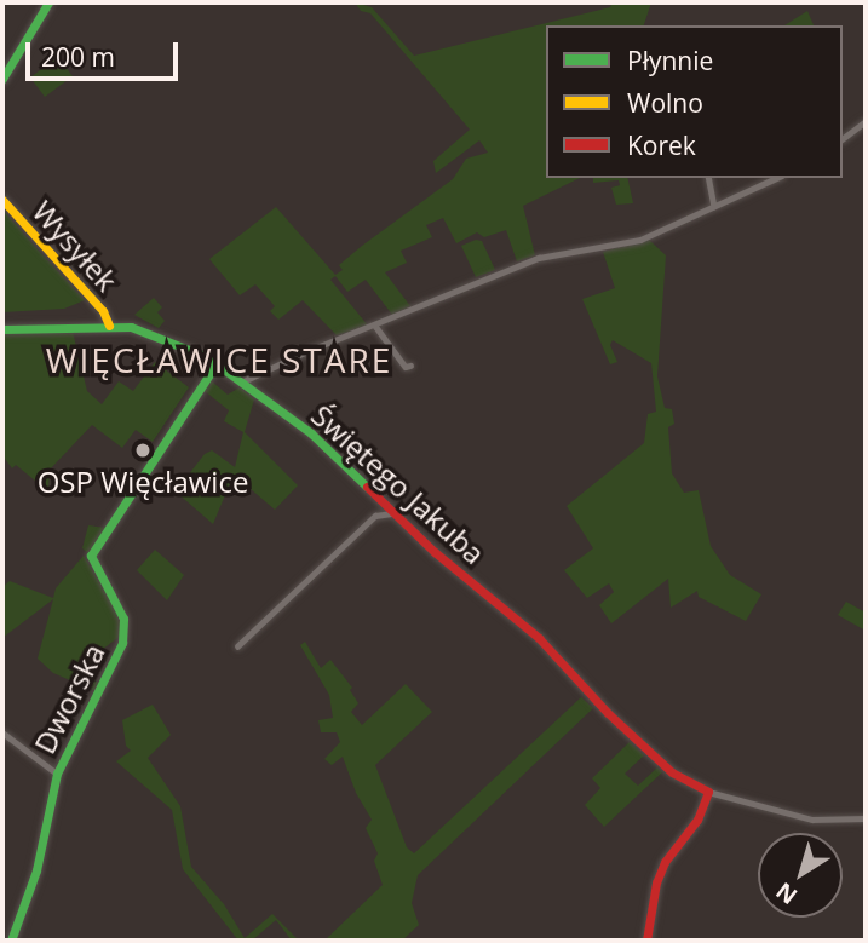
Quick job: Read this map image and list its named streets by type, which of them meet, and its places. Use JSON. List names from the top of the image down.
{
  "streets": {
    "street": ["Wysyłek", "Świętego Jakuba", "Dworska"]
  },
  "crossings": [
    ["Wysyłek", "Świętego Jakuba"],
    ["Świętego Jakuba", "Dworska"]
  ],
  "districts": ["WIĘCŁAWICE STARE"],
  "places": ["OSP Więcławice"],
  "legend": ["Płynnie", "Wolno", "Korek"],
  "scale_bar": "200 m",
  "north": "bottom left"
}
